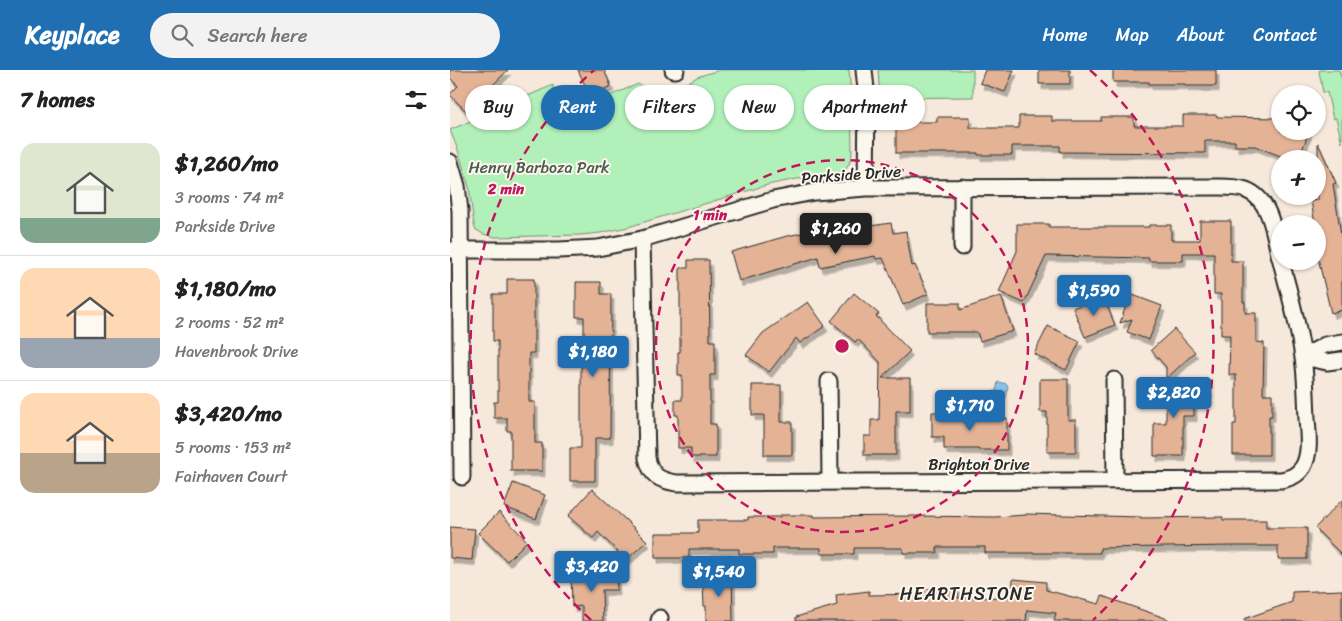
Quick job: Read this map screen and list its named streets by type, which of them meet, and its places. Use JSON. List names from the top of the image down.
{
  "streets": {
    "street": ["Parkside Drive", "Brighton Drive"]
  },
  "crossings": [
    ["Parkside Drive", "Brighton Drive"]
  ],
  "districts": ["HEARTHSTONE"],
  "parks": ["Henry Barboza Park"],
  "page": {
    "header": "Keyplace",
    "search": "Search here",
    "nav": [
      "Home",
      "Map",
      "About",
      "Contact"
    ],
    "heading": "7 homes",
    "map_buttons": ["+", "−"],
    "chip": [
      "Buy",
      "Rent",
      "Filters",
      "New",
      "Apartment"
    ],
    "list": [
      {
        "name": "$1,260/mo",
        "note": "3 rooms · 74 m² · Parkside Drive"
      },
      {
        "name": "$1,180/mo",
        "note": "2 rooms · 52 m² · Havenbrook Drive"
      },
      {
        "name": "$3,420/mo",
        "note": "5 rooms · 153 m² · Fairhaven Court"
      }
    ],
    "price": [
      "$1,260",
      "$1,590",
      "$1,180",
      "$2,820",
      "$1,710",
      "$3,420",
      "$1,540"
    ]
  },
  "rings": ["2 min", "1 min"]
}
